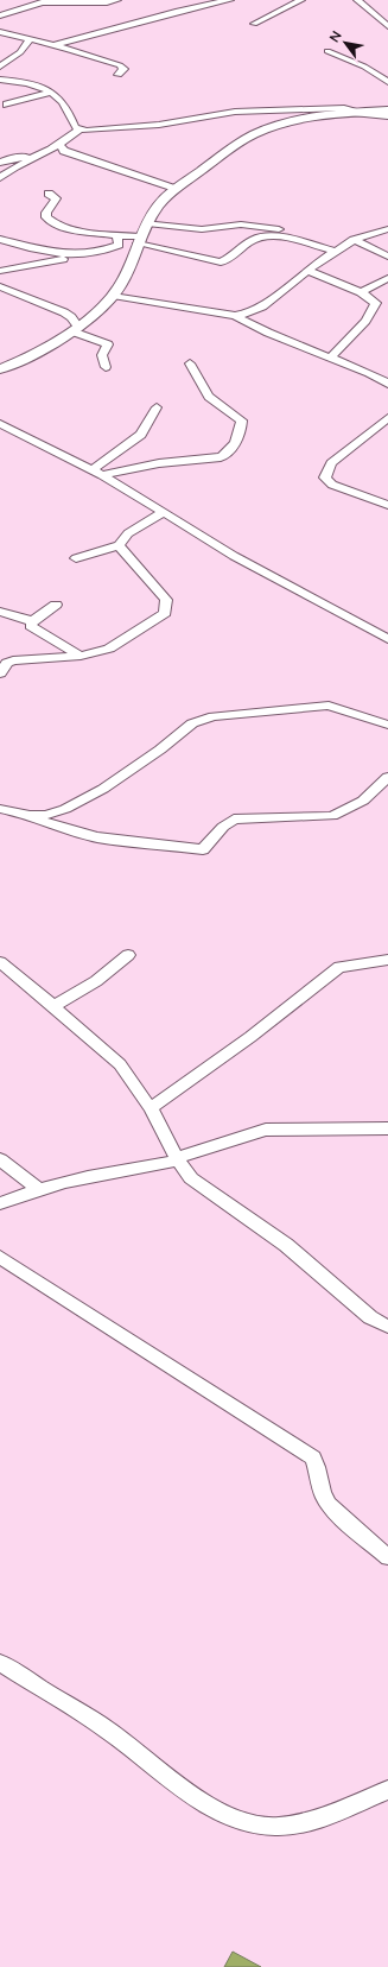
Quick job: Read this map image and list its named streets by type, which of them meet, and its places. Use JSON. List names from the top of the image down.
{
  "north": "top left"
}
